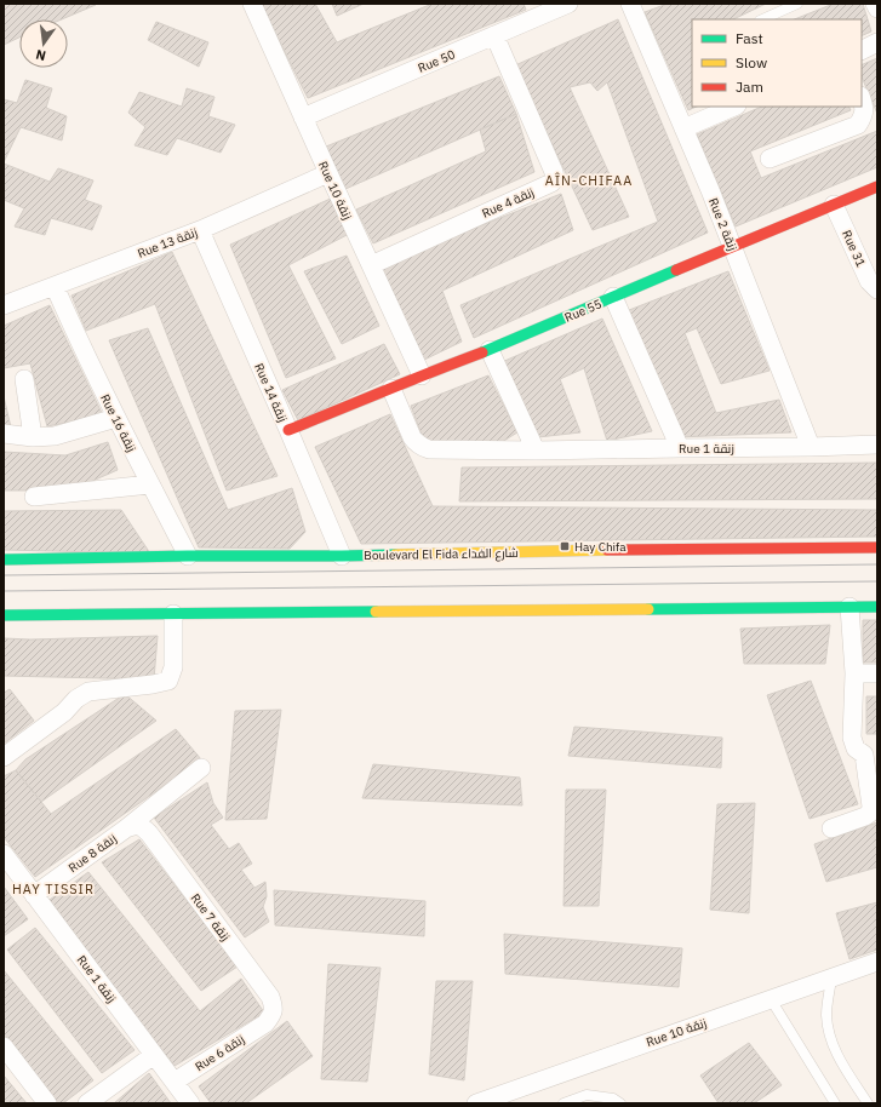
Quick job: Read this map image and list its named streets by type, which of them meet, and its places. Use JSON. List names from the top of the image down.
{
  "streets": {
    "main road": ["Rue 55", "Boulevard El Fida شارع الفداء"],
    "street": [
      "Rue 50",
      "Rue 10 زنقة",
      "Rue 4 زنقة",
      "Rue 2 زنقة",
      "Rue 13 زنقة",
      "Rue 31",
      "Rue 14 زنقة",
      "Rue 16 زنقة",
      "Rue 1 زنقة",
      "Rue 8 زنقة",
      "Rue 7 زنقة",
      "Rue 6 زنقة"
    ]
  },
  "crossings": [
    ["Rue 50", "Rue 10 زنقة"],
    ["Rue 50", "Rue 4 زنقة"],
    ["Rue 10 زنقة", "Rue 4 زنقة"],
    ["Rue 10 زنقة", "Rue 13 زنقة"],
    ["Rue 10 زنقة", "Rue 55"],
    ["Rue 2 زنقة", "Rue 55"],
    ["Rue 2 زنقة", "Rue 1 زنقة"],
    ["Rue 13 زنقة", "Rue 14 زنقة"],
    ["Rue 13 زنقة", "Rue 16 زنقة"],
    ["Rue 31", "Rue 55"],
    ["Rue 55", "Rue 14 زنقة"],
    ["Rue 55", "Rue 1 زنقة"],
    ["Rue 14 زنقة", "Boulevard El Fida شارع الفداء"],
    ["Rue 16 زنقة", "Boulevard El Fida شارع الفداء"],
    ["Rue 1 زنقة", "Rue 8 زنقة"],
    ["Rue 1 زنقة", "Rue 6 زنقة"],
    ["Rue 8 زنقة", "Rue 7 زنقة"],
    ["Rue 7 زنقة", "Rue 6 زنقة"]
  ],
  "districts": ["AÎN-CHIFAA", "HAY TISSIR"],
  "places": {
    "transit": ["Hay Chifa"]
  },
  "legend": ["Fast", "Slow", "Jam"],
  "north": "bottom"
}
